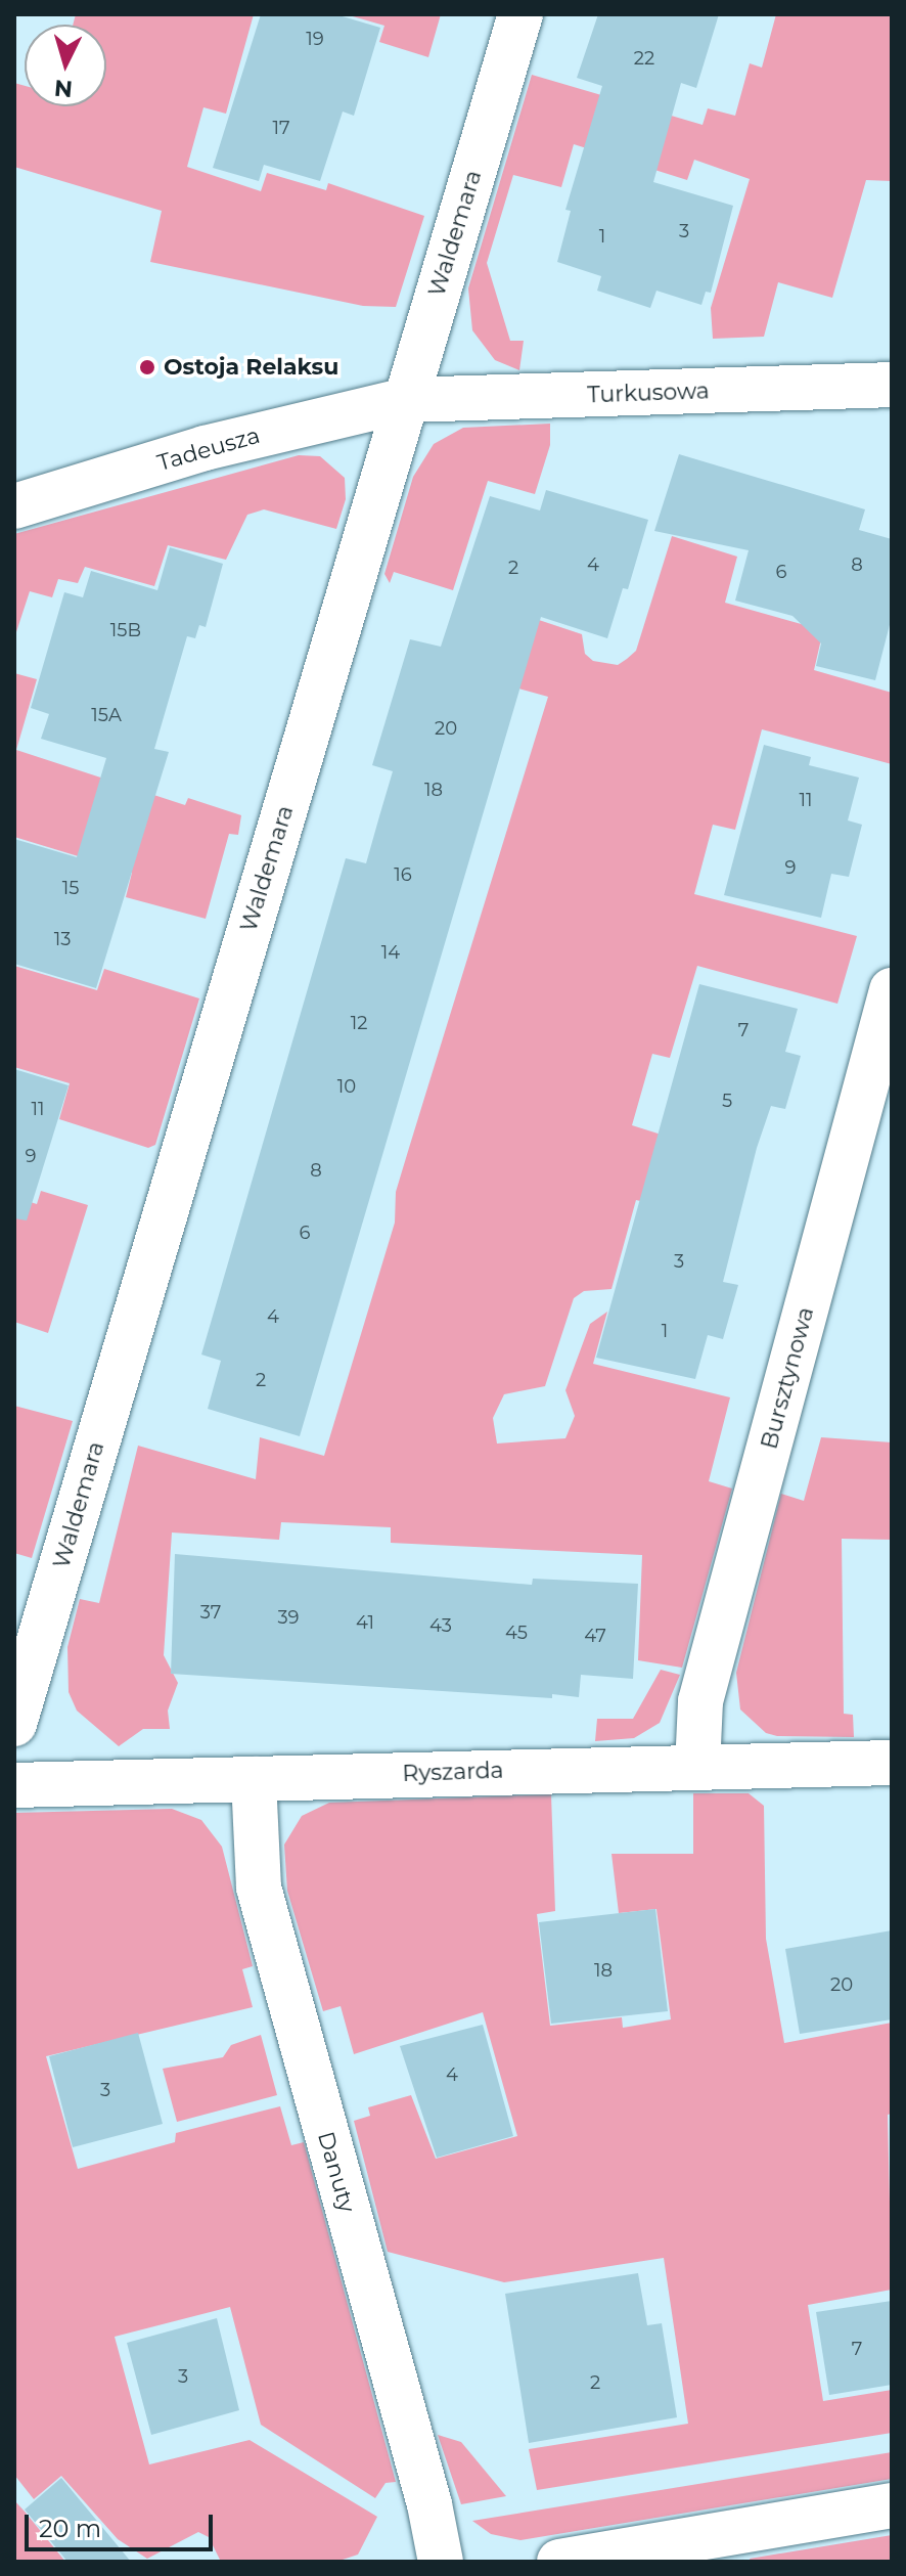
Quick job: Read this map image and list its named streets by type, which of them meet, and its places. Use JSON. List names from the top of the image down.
{
  "streets": {
    "street": [
      "Waldemara",
      "Turkusowa",
      "Tadeusza",
      "Bursztynowa",
      "Ryszarda",
      "Danuty"
    ]
  },
  "crossings": [
    ["Waldemara", "Turkusowa"],
    ["Waldemara", "Tadeusza"],
    ["Turkusowa", "Tadeusza"],
    ["Bursztynowa", "Ryszarda"],
    ["Ryszarda", "Danuty"]
  ],
  "places": ["Ostoja Relaksu"],
  "house_numbers": [
    "19",
    "22",
    "17",
    "3",
    "1",
    "4",
    "8",
    "2",
    "6",
    "15B",
    "15A",
    "20",
    "18",
    "11",
    "9",
    "16",
    "15",
    "13",
    "14",
    "12",
    "7",
    "10",
    "5",
    "11",
    "9",
    "8",
    "6",
    "3",
    "4",
    "1",
    "2",
    "37",
    "39",
    "41",
    "43",
    "45",
    "47",
    "18",
    "20",
    "4",
    "3",
    "7",
    "3",
    "2"
  ],
  "scale_bar": "20 m",
  "north": "bottom"
}
